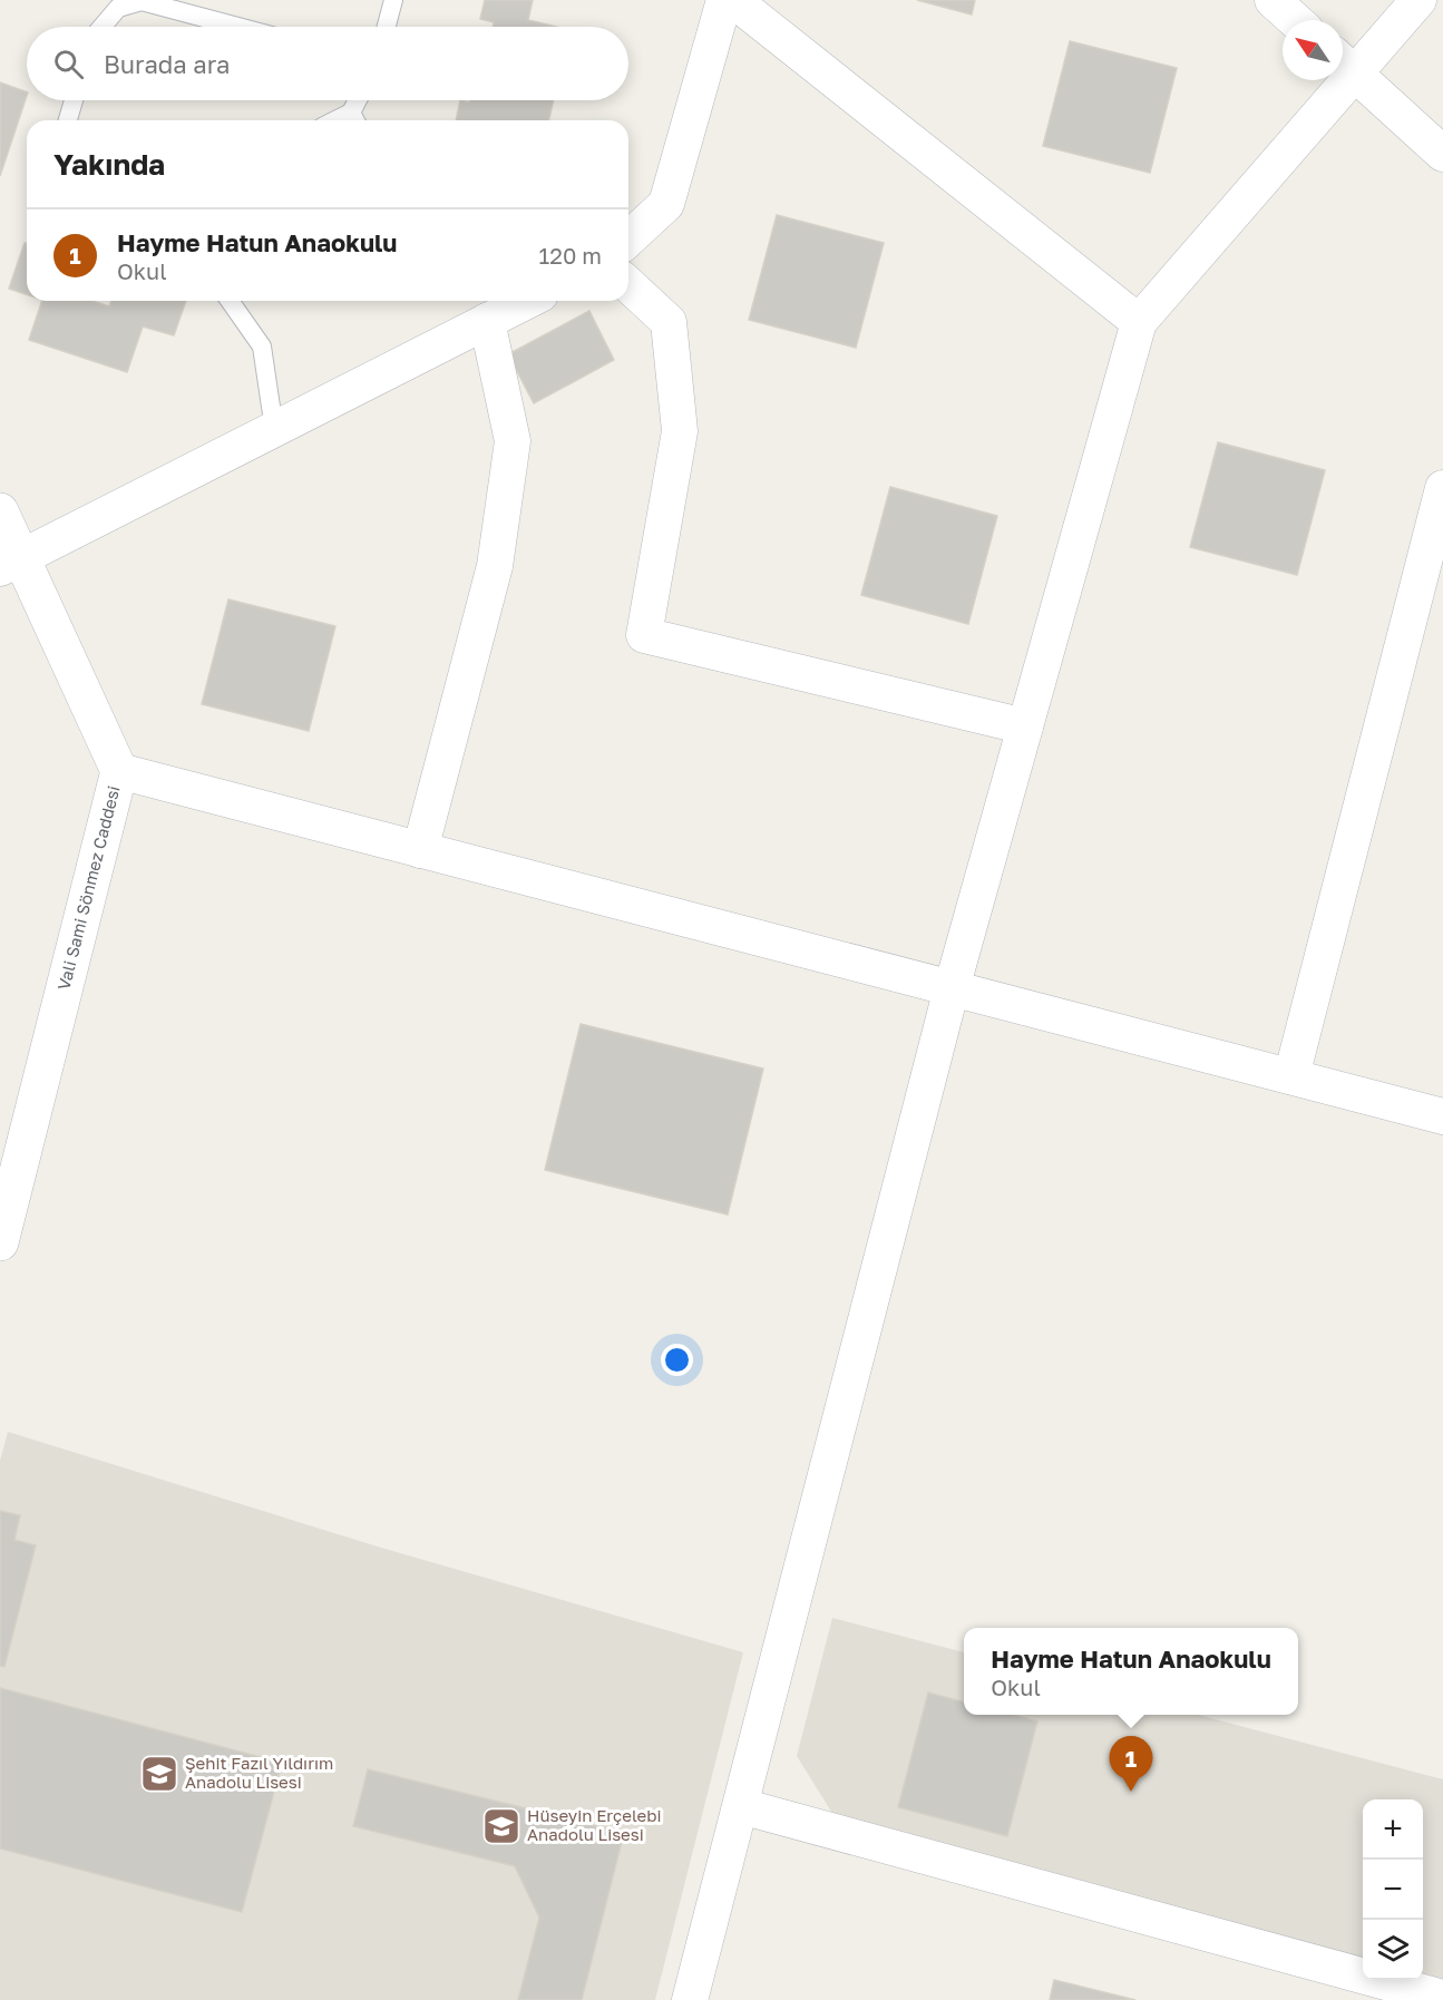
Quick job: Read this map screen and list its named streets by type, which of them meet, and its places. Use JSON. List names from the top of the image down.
{
  "streets": {
    "main road": ["Vali Sami Sönmez Caddesi"]
  },
  "places": {
    "school or university": ["Şehit Fazıl Yıldırım Anadolu Lisesi", "Hüseyin Erçelebi Anadolu Lisesi"]
  },
  "north": "top left",
  "page": {
    "search": "Burada ara",
    "heading": "Yakında",
    "list": [
      {
        "mark": "1",
        "name": "Hayme Hatun Anaokulu",
        "note": "Okul",
        "value": "120 m"
      }
    ],
    "popup": ["Hayme Hatun Anaokulu", "Okul"],
    "pins": "1",
    "map_buttons": ["+", "−"]
  }
}
